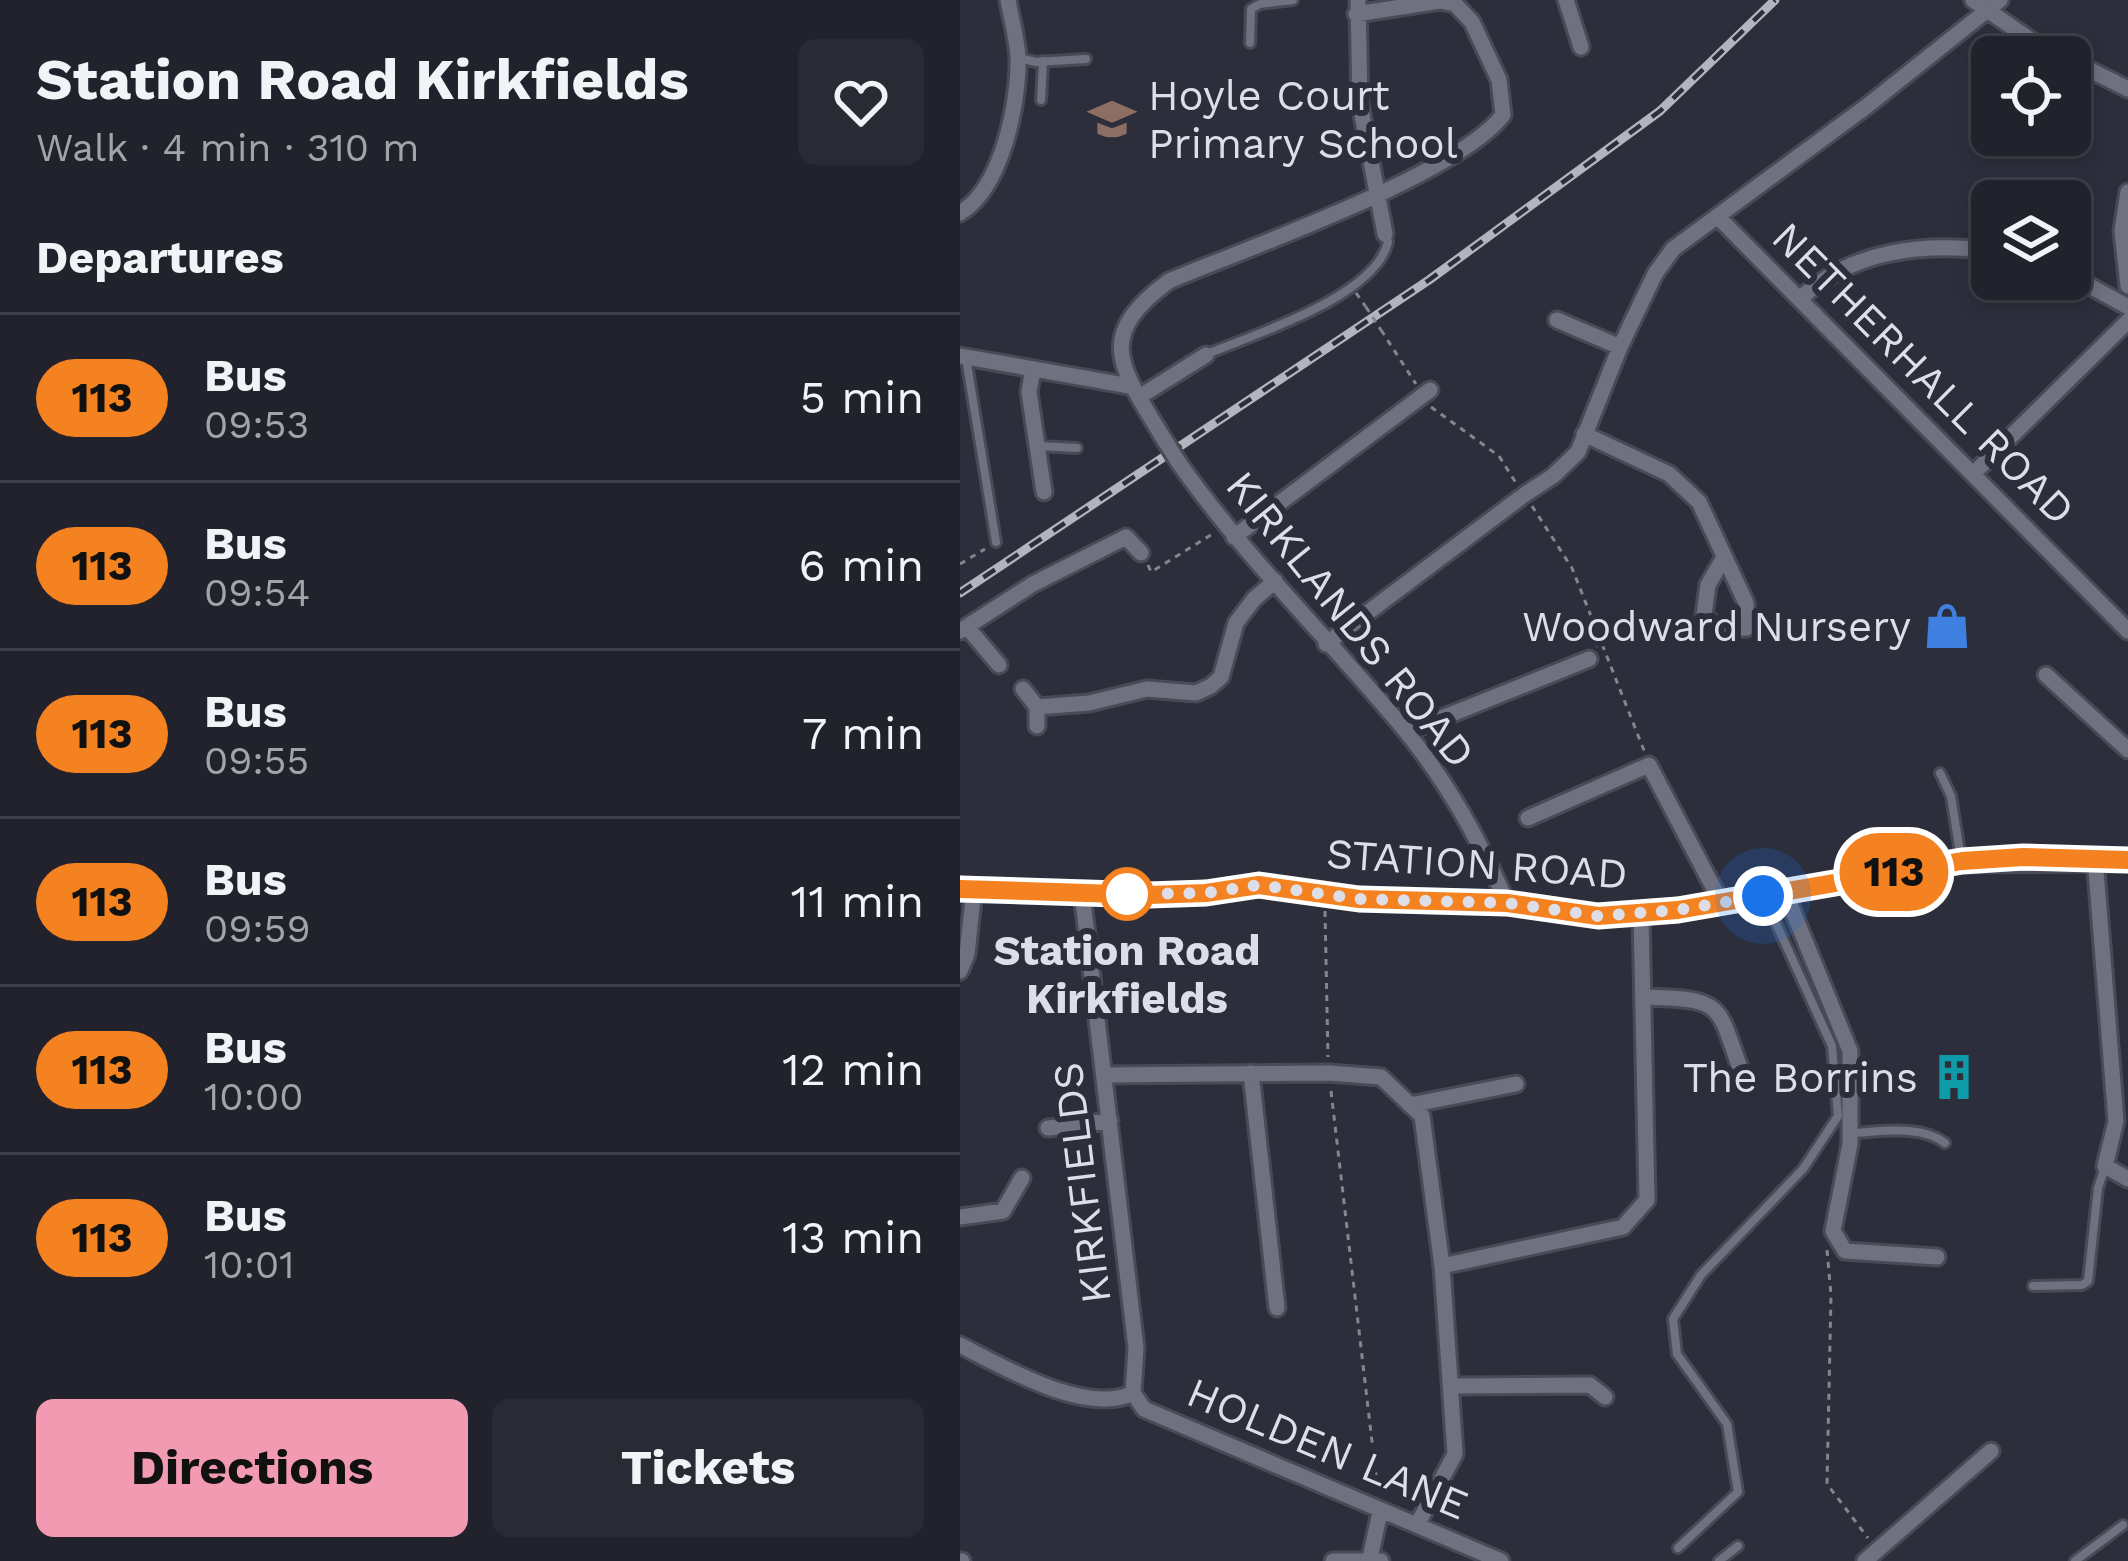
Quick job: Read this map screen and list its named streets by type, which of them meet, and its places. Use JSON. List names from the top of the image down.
{
  "streets": {
    "street": [
      "NETHERHALL ROAD",
      "KIRKLANDS ROAD",
      "STATION ROAD",
      "KIRKFIELDS",
      "HOLDEN LANE"
    ]
  },
  "crossings": [
    ["KIRKLANDS ROAD", "STATION ROAD"],
    ["STATION ROAD", "KIRKFIELDS"],
    ["KIRKFIELDS", "HOLDEN LANE"]
  ],
  "places": {
    "school or university": ["Hoyle Court Primary School"],
    "shop": ["Woodward Nursery"],
    "other": ["Station Road Kirkfields"],
    "building": ["The Borrins"]
  },
  "lines": ["bus line 113"],
  "page": {
    "heading": [
      ["Station Road Kirkfields", "Walk · 4 min · 310 m"],
      "Departures"
    ],
    "on_map": "113",
    "list": [
      {
        "mark": "113",
        "name": "Bus",
        "note": "09:53",
        "value": "5 min"
      },
      {
        "mark": "113",
        "name": "Bus",
        "note": "09:54",
        "value": "6 min"
      },
      {
        "mark": "113",
        "name": "Bus",
        "note": "09:55",
        "value": "7 min"
      },
      {
        "mark": "113",
        "name": "Bus",
        "note": "09:59",
        "value": "11 min"
      },
      {
        "mark": "113",
        "name": "Bus",
        "note": "10:00",
        "value": "12 min"
      },
      {
        "mark": "113",
        "name": "Bus",
        "note": "10:01",
        "value": "13 min"
      }
    ],
    "buttons": ["Directions", "Tickets"]
  }
}
